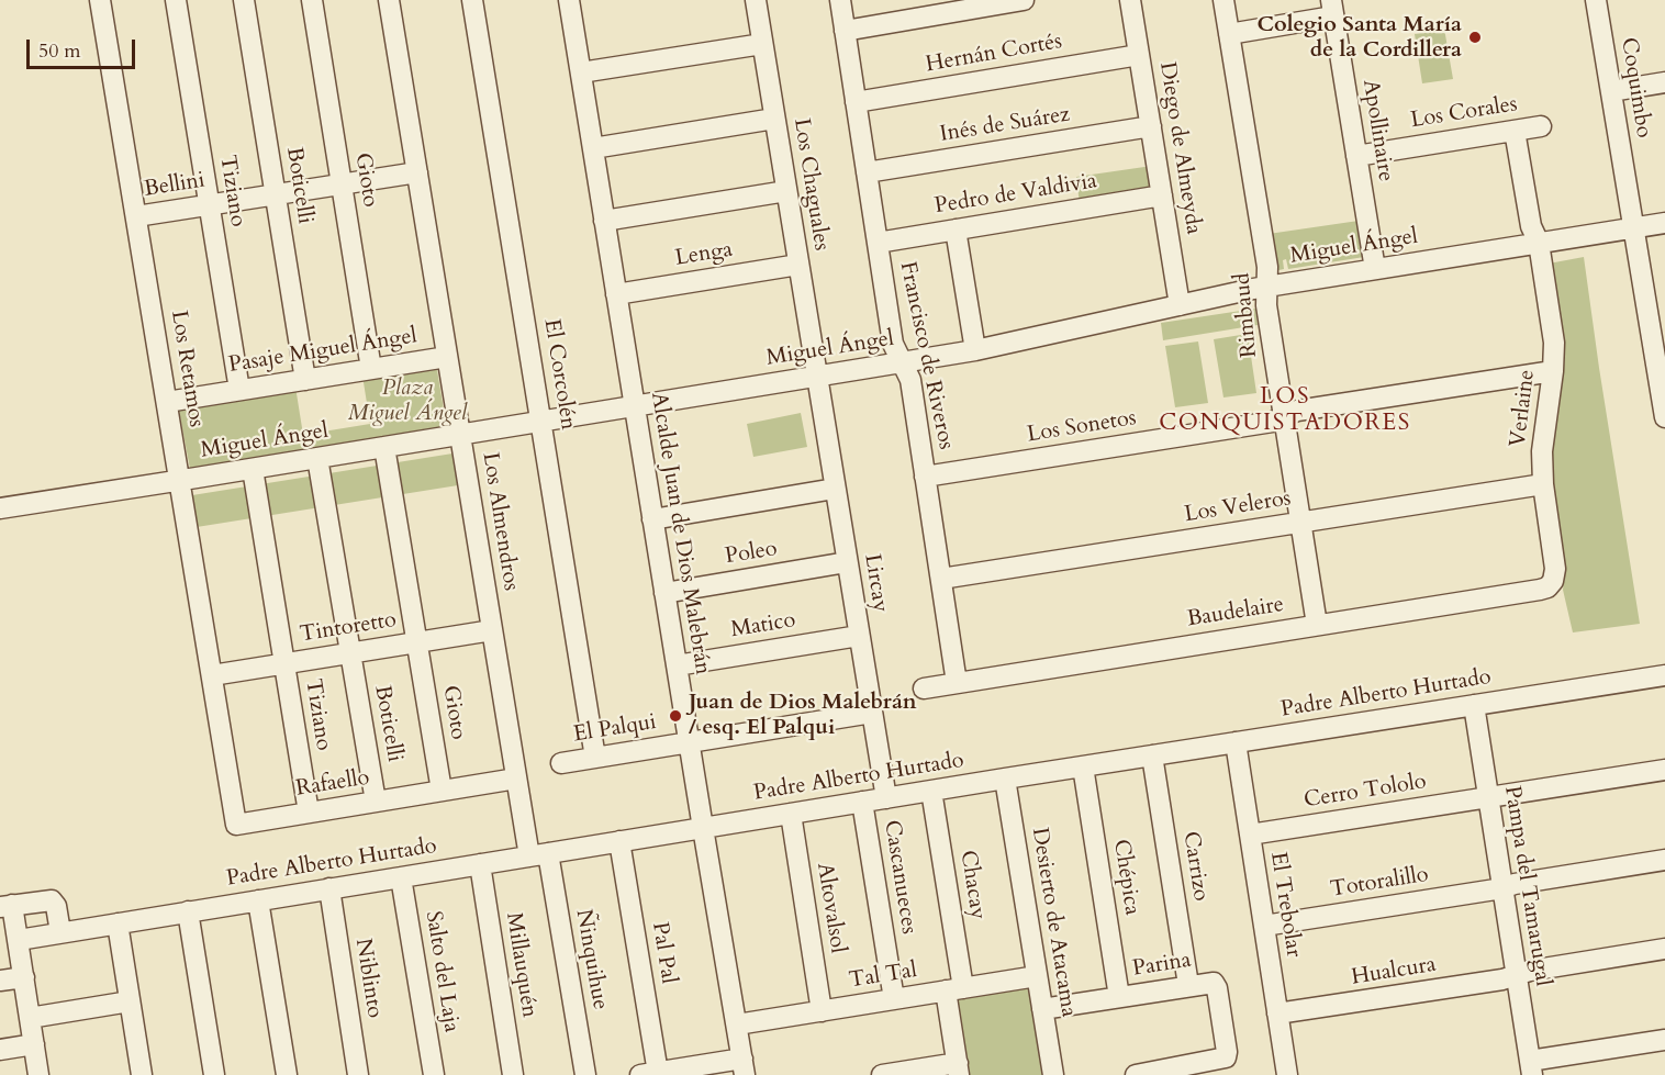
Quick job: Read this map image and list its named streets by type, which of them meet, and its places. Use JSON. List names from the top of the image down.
{
  "streets": {
    "street": [
      "Hernán Cortés",
      "Coquimbo",
      "Los Corales",
      "Inés de Suárez",
      "Apollinaire",
      "Diego de Almeyda",
      "Gioto",
      "Los Chaguales",
      "Bellini",
      "Boticelli",
      "Tiziano",
      "Pedro de Valdivia",
      "Miguel Ángel",
      "Lenga",
      "Rimbaud",
      "Pasaje Miguel Ángel",
      "Francisco de Riveros",
      "Los Retamos",
      "El Corcolén",
      "Verlaine",
      "Los Sonetos",
      "Los Veleros",
      "Los Almendros",
      "Alcalde Juan de Dios Malebrán",
      "Poleo",
      "Lircay",
      "Baudelaire",
      "Matico",
      "Tintoretto",
      "Padre Alberto Hurtado",
      "El Palqui",
      "Rafaello",
      "Cerro Tololo",
      "Carrizo",
      "Cascanueces",
      "Chépica",
      "Totoralillo",
      "Chacay",
      "Pampa del Tamarugal",
      "El Trebolar",
      "Altovalsol",
      "Desierto de Atacama",
      "Pal Pal",
      "Ñinquihue",
      "Millauquén",
      "Parina",
      "Salto del Laja",
      "Hualcura",
      "Tal Tal",
      "Niblinto"
    ]
  },
  "crossings": [
    ["Hernán Cortés", "Diego de Almeyda"],
    ["Hernán Cortés", "Francisco de Riveros"],
    ["Coquimbo", "Miguel Ángel"],
    ["Los Corales", "Apollinaire"],
    ["Los Corales", "Verlaine"],
    ["Inés de Suárez", "Diego de Almeyda"],
    ["Inés de Suárez", "Francisco de Riveros"],
    ["Apollinaire", "Miguel Ángel"],
    ["Diego de Almeyda", "Pedro de Valdivia"],
    ["Diego de Almeyda", "Miguel Ángel"],
    ["Gioto", "Bellini"],
    ["Gioto", "Miguel Ángel"],
    ["Gioto", "Pasaje Miguel Ángel"],
    ["Gioto", "Tintoretto"],
    ["Gioto", "Rafaello"],
    ["Los Chaguales", "Miguel Ángel"],
    ["Los Chaguales", "Lenga"],
    ["Los Chaguales", "Lircay"],
    ["Bellini", "Boticelli"],
    ["Bellini", "Tiziano"],
    ["Bellini", "Los Retamos"],
    ["Bellini", "Los Almendros"],
    ["Boticelli", "Miguel Ángel"],
    ["Boticelli", "Pasaje Miguel Ángel"],
    ["Boticelli", "Tintoretto"],
    ["Boticelli", "Rafaello"],
    ["Tiziano", "Miguel Ángel"],
    ["Tiziano", "Pasaje Miguel Ángel"],
    ["Tiziano", "Tintoretto"],
    ["Tiziano", "Rafaello"],
    ["Pedro de Valdivia", "Francisco de Riveros"],
    ["Miguel Ángel", "Rimbaud"],
    ["Miguel Ángel", "Francisco de Riveros"],
    ["Miguel Ángel", "Los Retamos"],
    ["Miguel Ángel", "El Corcolén"],
    ["Miguel Ángel", "Verlaine"],
    ["Miguel Ángel", "Los Almendros"],
    ["Miguel Ángel", "Alcalde Juan de Dios Malebrán"],
    ["Miguel Ángel", "Lircay"],
    ["Lenga", "Alcalde Juan de Dios Malebrán"],
    ["Rimbaud", "Los Sonetos"],
    ["Rimbaud", "Los Veleros"],
    ["Rimbaud", "Baudelaire"],
    ["Pasaje Miguel Ángel", "Los Retamos"],
    ["Pasaje Miguel Ángel", "Los Almendros"],
    ["Francisco de Riveros", "Los Sonetos"],
    ["Francisco de Riveros", "Los Veleros"],
    ["Francisco de Riveros", "Baudelaire"],
    ["Los Retamos", "Tintoretto"],
    ["Los Retamos", "Rafaello"],
    ["El Corcolén", "El Palqui"],
    ["Verlaine", "Los Sonetos"],
    ["Verlaine", "Los Veleros"],
    ["Verlaine", "Baudelaire"],
    ["Los Almendros", "Tintoretto"],
    ["Los Almendros", "Padre Alberto Hurtado"],
    ["Los Almendros", "Rafaello"],
    ["Los Almendros", "Ñinquihue"],
    ["Alcalde Juan de Dios Malebrán", "Poleo"],
    ["Alcalde Juan de Dios Malebrán", "Matico"],
    ["Alcalde Juan de Dios Malebrán", "Padre Alberto Hurtado"],
    ["Alcalde Juan de Dios Malebrán", "El Palqui"],
    ["Alcalde Juan de Dios Malebrán", "Tal Tal"],
    ["Poleo", "Lircay"],
    ["Lircay", "Matico"],
    ["Lircay", "Padre Alberto Hurtado"],
    ["Lircay", "El Palqui"],
    ["Padre Alberto Hurtado", "Carrizo"],
    ["Padre Alberto Hurtado", "Cascanueces"],
    ["Padre Alberto Hurtado", "Chépica"],
    ["Padre Alberto Hurtado", "Chacay"],
    ["Padre Alberto Hurtado", "Pampa del Tamarugal"],
    ["Padre Alberto Hurtado", "El Trebolar"],
    ["Padre Alberto Hurtado", "Altovalsol"],
    ["Padre Alberto Hurtado", "Desierto de Atacama"],
    ["Padre Alberto Hurtado", "Pal Pal"],
    ["Padre Alberto Hurtado", "Ñinquihue"],
    ["Padre Alberto Hurtado", "Millauquén"],
    ["Padre Alberto Hurtado", "Salto del Laja"],
    ["Padre Alberto Hurtado", "Niblinto"],
    ["Cerro Tololo", "Pampa del Tamarugal"],
    ["Cerro Tololo", "El Trebolar"],
    ["Carrizo", "Parina"],
    ["Cascanueces", "Tal Tal"],
    ["Chépica", "Parina"],
    ["Totoralillo", "Pampa del Tamarugal"],
    ["Totoralillo", "El Trebolar"],
    ["Chacay", "Tal Tal"],
    ["Pampa del Tamarugal", "Hualcura"],
    ["El Trebolar", "Hualcura"],
    ["Altovalsol", "Tal Tal"],
    ["Desierto de Atacama", "Parina"],
    ["Desierto de Atacama", "Tal Tal"]
  ],
  "districts": ["LOS CONQUISTADORES"],
  "parks": ["Plaza Miguel Ángel"],
  "places": ["Colegio Santa María de la Cordillera", "Juan de Dios Malebrán / esq. El Palqui"],
  "scale_bar": "50 m"
}
